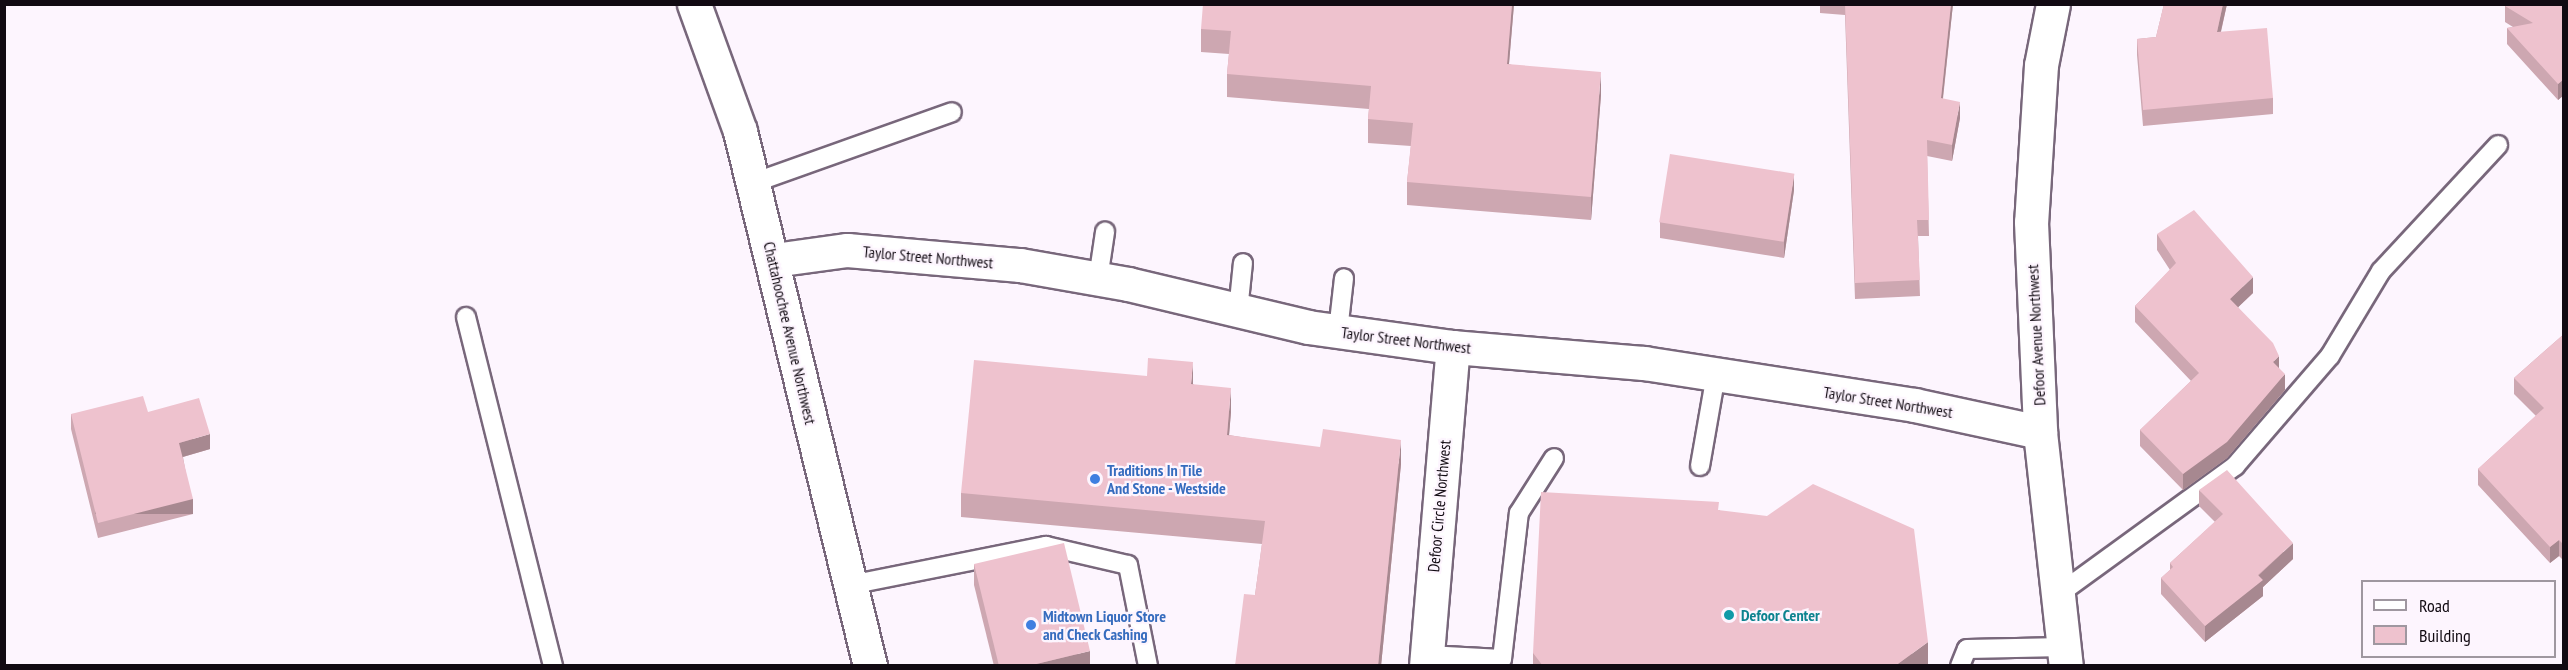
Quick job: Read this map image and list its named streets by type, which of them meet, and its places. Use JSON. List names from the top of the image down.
{
  "streets": {
    "street": [
      "Taylor Street Northwest",
      "Chattahoochee Avenue Northwest",
      "Defoor Avenue Northwest",
      "Defoor Circle Northwest"
    ]
  },
  "crossings": [
    ["Taylor Street Northwest", "Chattahoochee Avenue Northwest"],
    ["Taylor Street Northwest", "Defoor Avenue Northwest"],
    ["Taylor Street Northwest", "Defoor Circle Northwest"]
  ],
  "places": ["Traditions In Tile And Stone - Westside", "Defoor Center", "Midtown Liquor Store and Check Cashing"],
  "legend": ["Road", "Building"]
}
